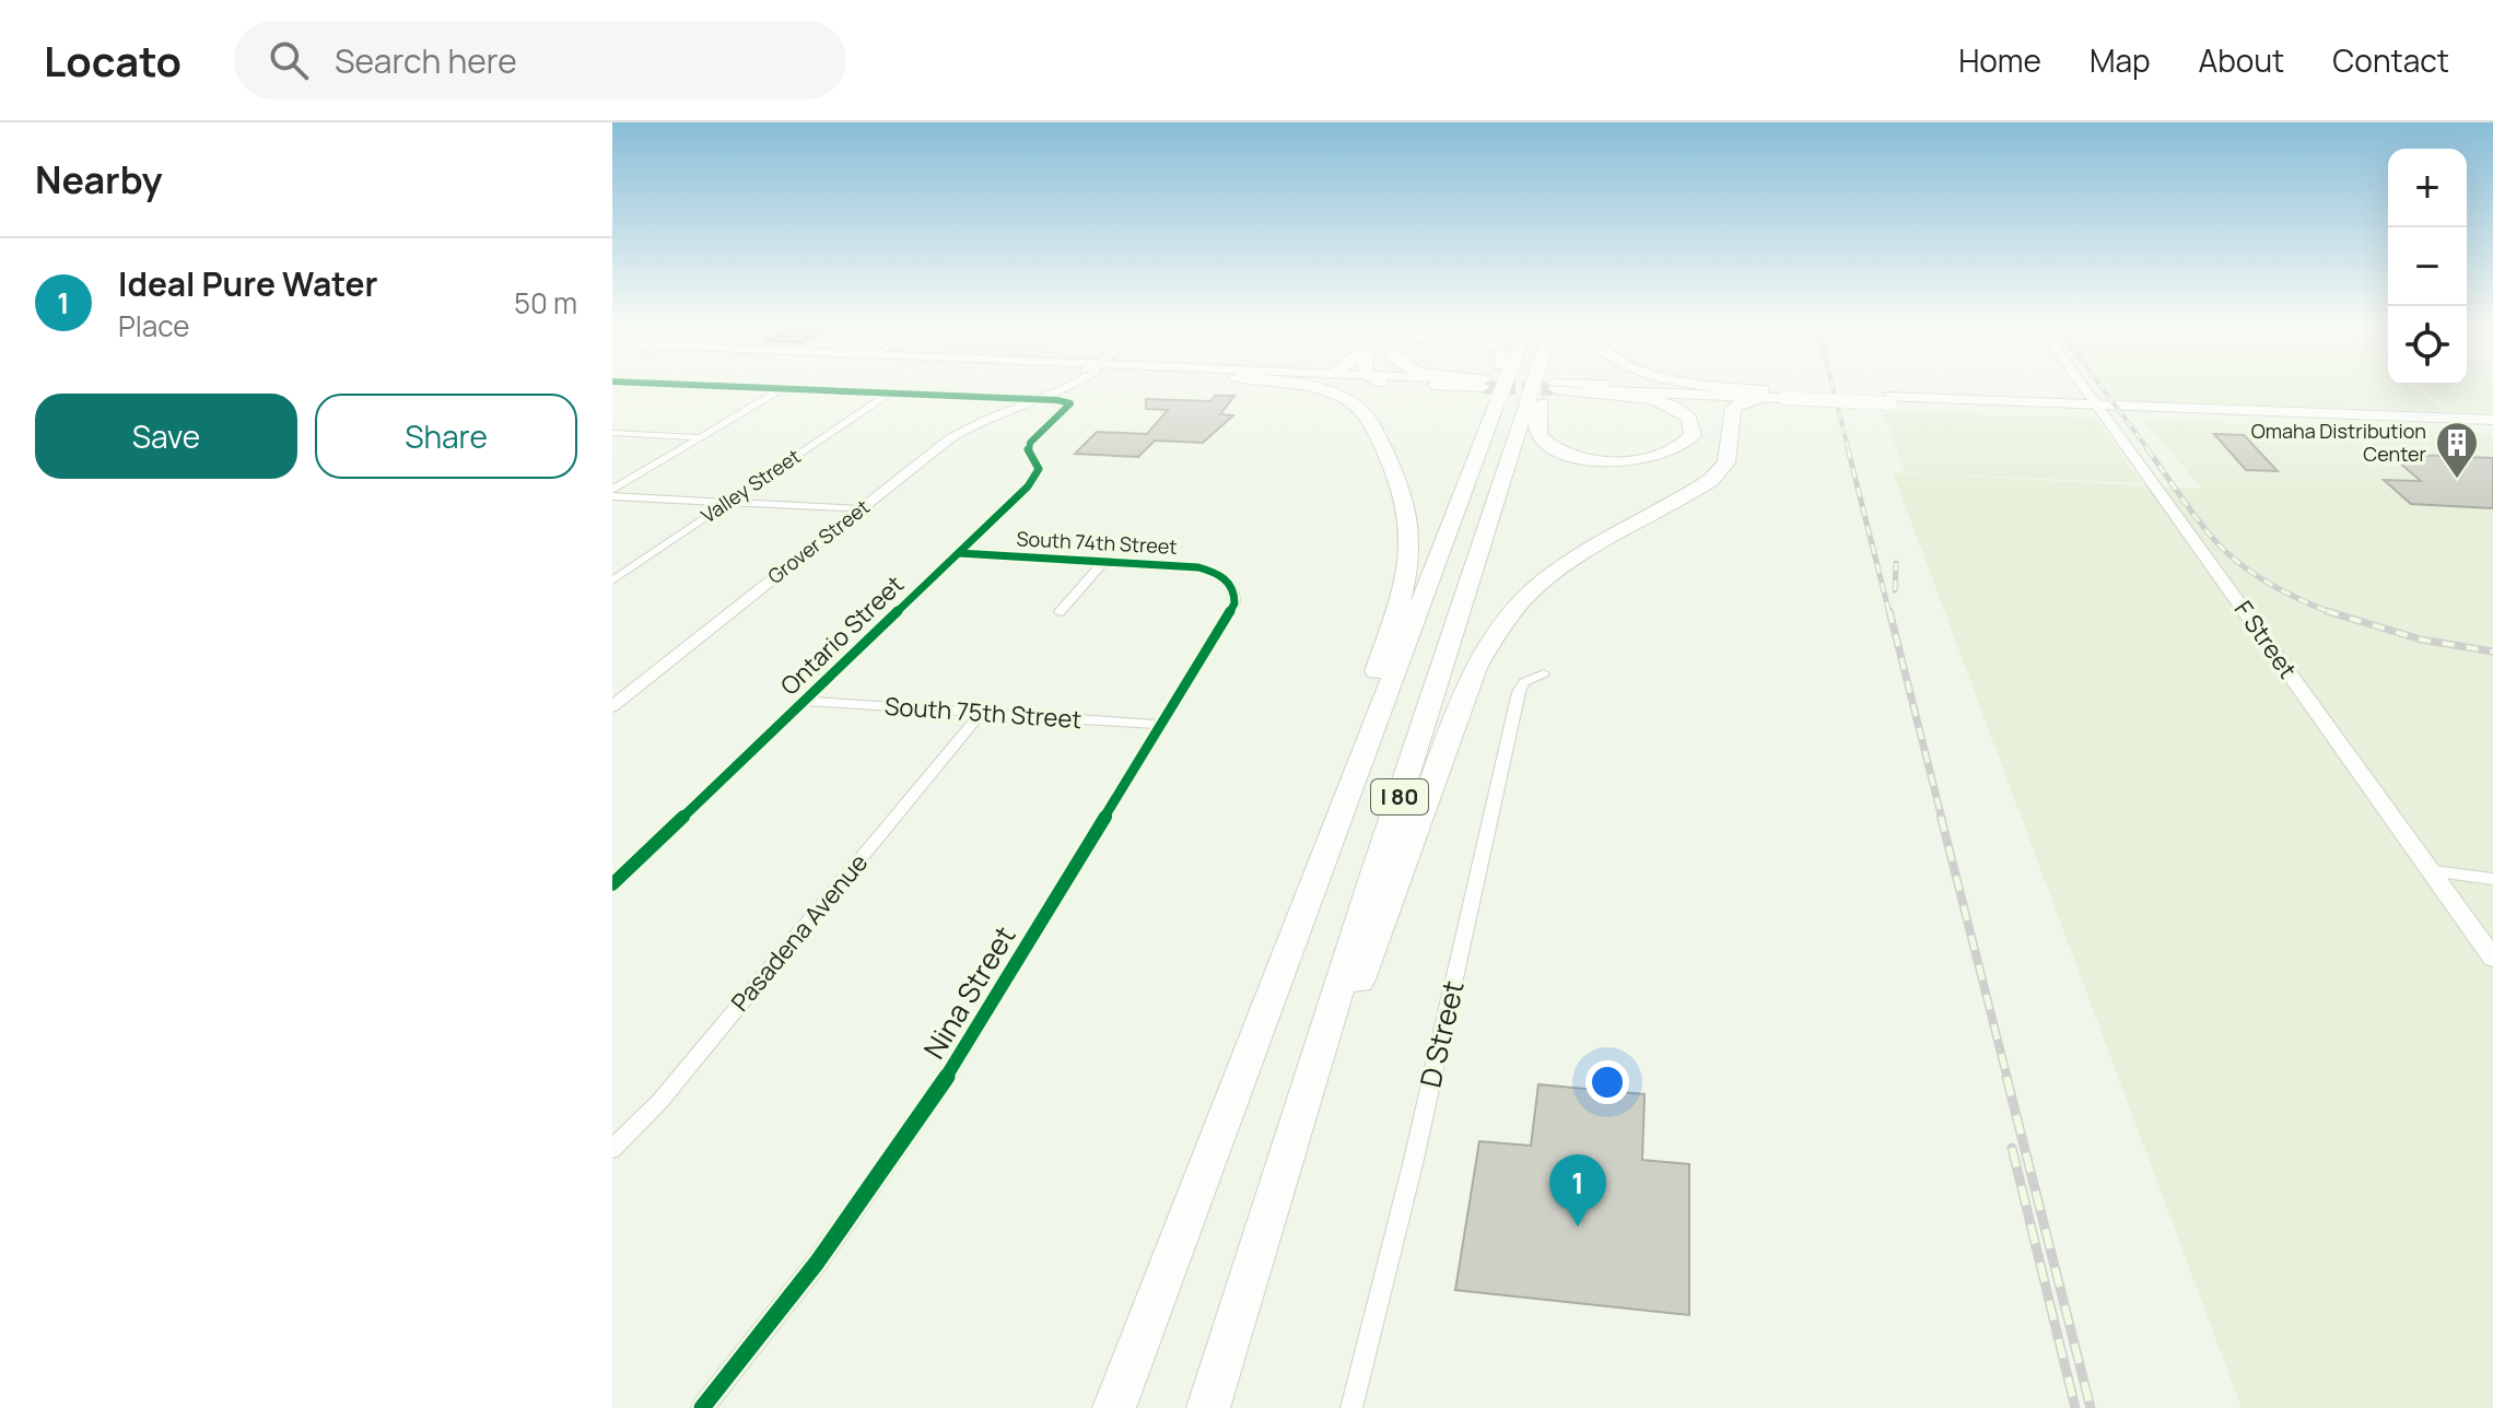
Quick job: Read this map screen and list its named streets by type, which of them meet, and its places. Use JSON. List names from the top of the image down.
{
  "streets": {
    "highway": ["I 80"],
    "street": [
      "Valley Street",
      "Grover Street",
      "South 74th Street",
      "Ontario Street",
      "F Street",
      "South 75th Street",
      "Pasadena Avenue",
      "Nina Street",
      "D Street"
    ]
  },
  "crossings": [
    ["Grover Street", "Ontario Street"],
    ["South 74th Street", "Ontario Street"],
    ["South 74th Street", "Nina Street"],
    ["Ontario Street", "South 75th Street"],
    ["South 75th Street", "Pasadena Avenue"],
    ["South 75th Street", "Nina Street"]
  ],
  "places": {
    "building": ["Omaha Distribution Center"]
  },
  "page": {
    "header": "Locato",
    "search": "Search here",
    "nav": [
      "Home",
      "Map",
      "About",
      "Contact"
    ],
    "heading": "Nearby",
    "map_buttons": ["+", "−"],
    "list": [
      {
        "mark": "1",
        "name": "Ideal Pure Water",
        "note": "Place",
        "value": "50 m"
      }
    ],
    "buttons": ["Save", "Share"],
    "pins": "1"
  }
}
